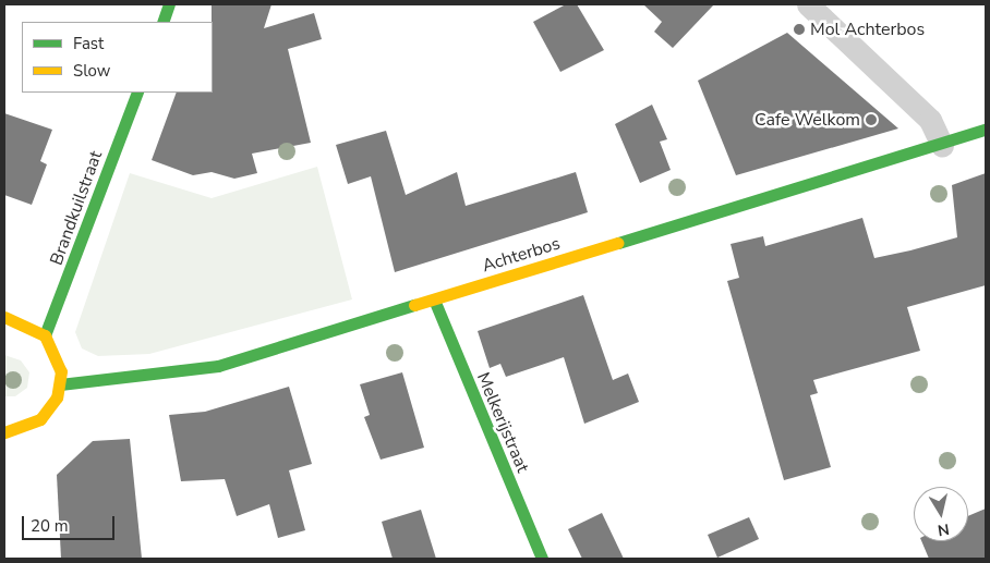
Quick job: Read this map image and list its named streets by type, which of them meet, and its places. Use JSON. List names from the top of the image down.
{
  "streets": {
    "street": ["Brandkuilstraat", "Achterbos", "Melkerijstraat"]
  },
  "crossings": [
    ["Achterbos", "Melkerijstraat"]
  ],
  "places": ["Mol Achterbos", "Cafe Welkom"],
  "legend": ["Fast", "Slow"],
  "scale_bar": "20 m",
  "north": "bottom"
}
